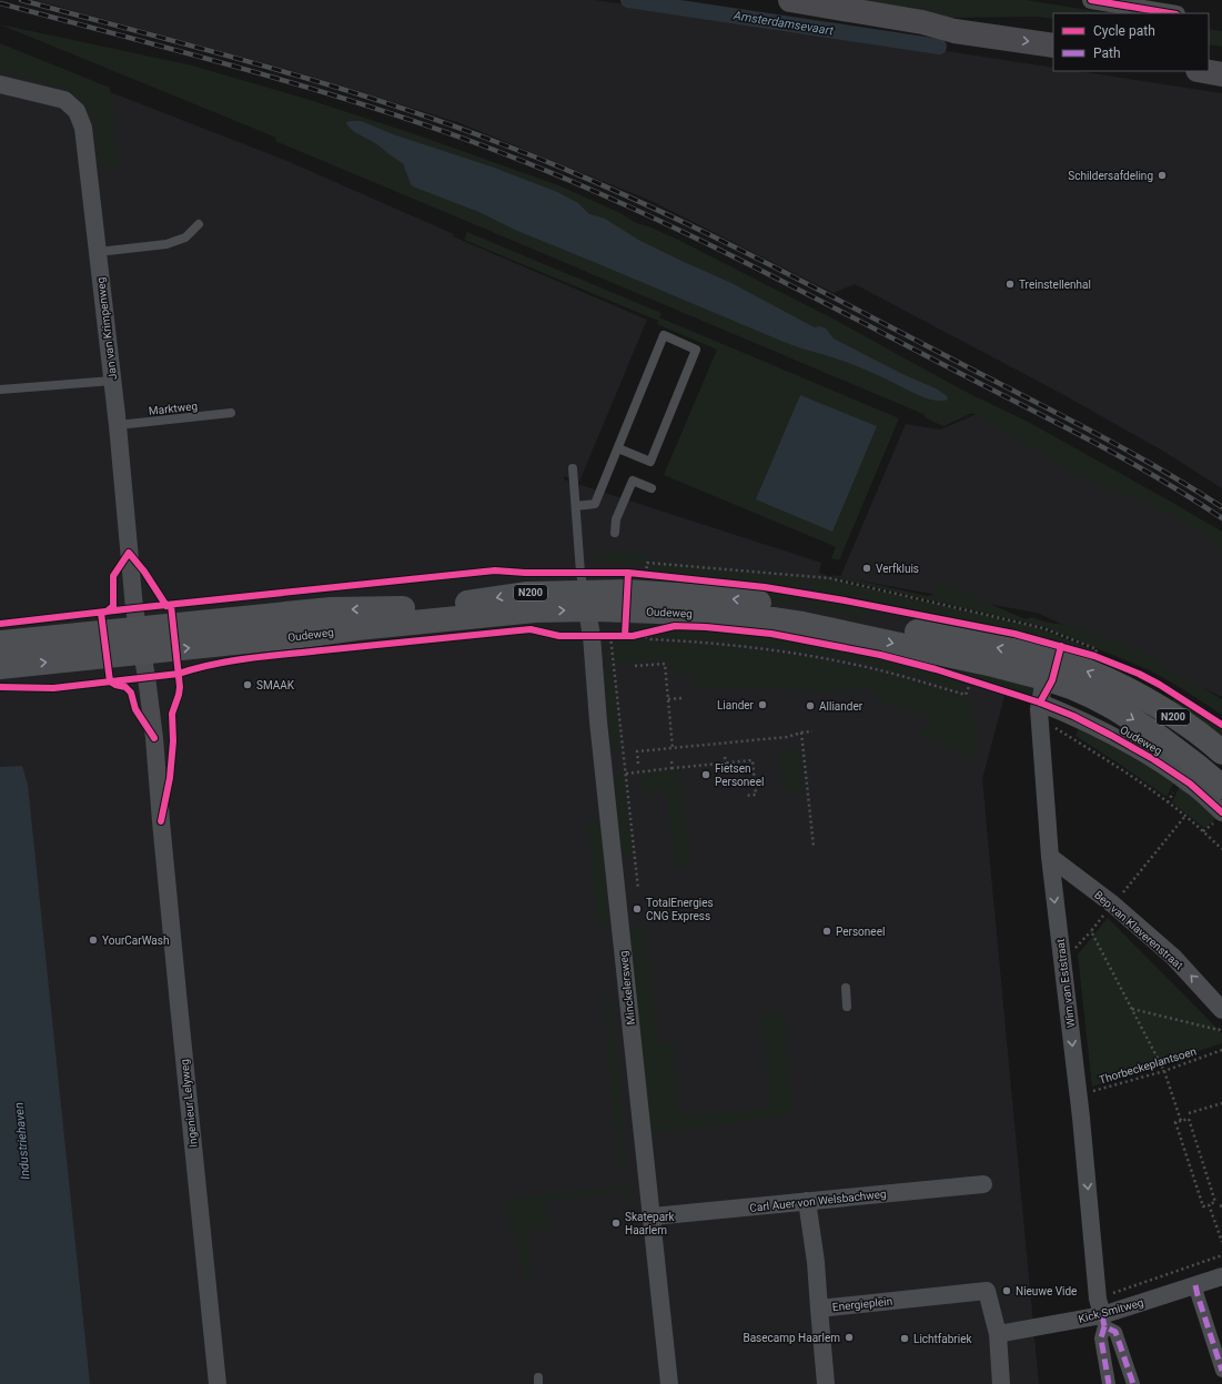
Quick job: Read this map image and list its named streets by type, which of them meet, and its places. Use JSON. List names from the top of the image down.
{
  "streets": {
    "main road": ["N200", "Oudeweg"],
    "street": [
      "Jan van Krimpenweg",
      "Bep van Klaverenstraat",
      "Wim van Eststraat",
      "Minckelersweg",
      "Ingenieur Lelyweg",
      "Carl Auer von Welsbachweg",
      "Energieplein",
      "Kick Smitweg"
    ],
    "lane": ["Marktweg"],
    "path": ["Thorbeckeplantsoen"]
  },
  "crossings": [
    ["Jan van Krimpenweg", "Marktweg"],
    ["Jan van Krimpenweg", "Oudeweg"],
    ["Jan van Krimpenweg", "Ingenieur Lelyweg"],
    ["Oudeweg", "Wim van Eststraat"],
    ["Oudeweg", "Minckelersweg"],
    ["Oudeweg", "Ingenieur Lelyweg"],
    ["Bep van Klaverenstraat", "Wim van Eststraat"],
    ["Wim van Eststraat", "Thorbeckeplantsoen"],
    ["Wim van Eststraat", "Kick Smitweg"],
    ["Minckelersweg", "Carl Auer von Welsbachweg"],
    ["Carl Auer von Welsbachweg", "Energieplein"],
    ["Energieplein", "Kick Smitweg"]
  ],
  "one_way": ["Bep van Klaverenstraat", "Wim van Eststraat"],
  "water": ["Amsterdamsevaart", "Industriehaven"],
  "places": [
    "Schildersafdeling",
    "Treinstellenhal",
    "Verfkluis",
    "SMAAK",
    "Liander",
    "Alliander",
    "Fietsen Personeel",
    "TotalEnergies CNG Express",
    "Personeel",
    "YourCarWash",
    "Skatepark Haarlem",
    "Nieuwe Vide",
    "Basecamp Haarlem",
    "Lichtfabriek"
  ],
  "legend": ["Cycle path", "Path"]
}
